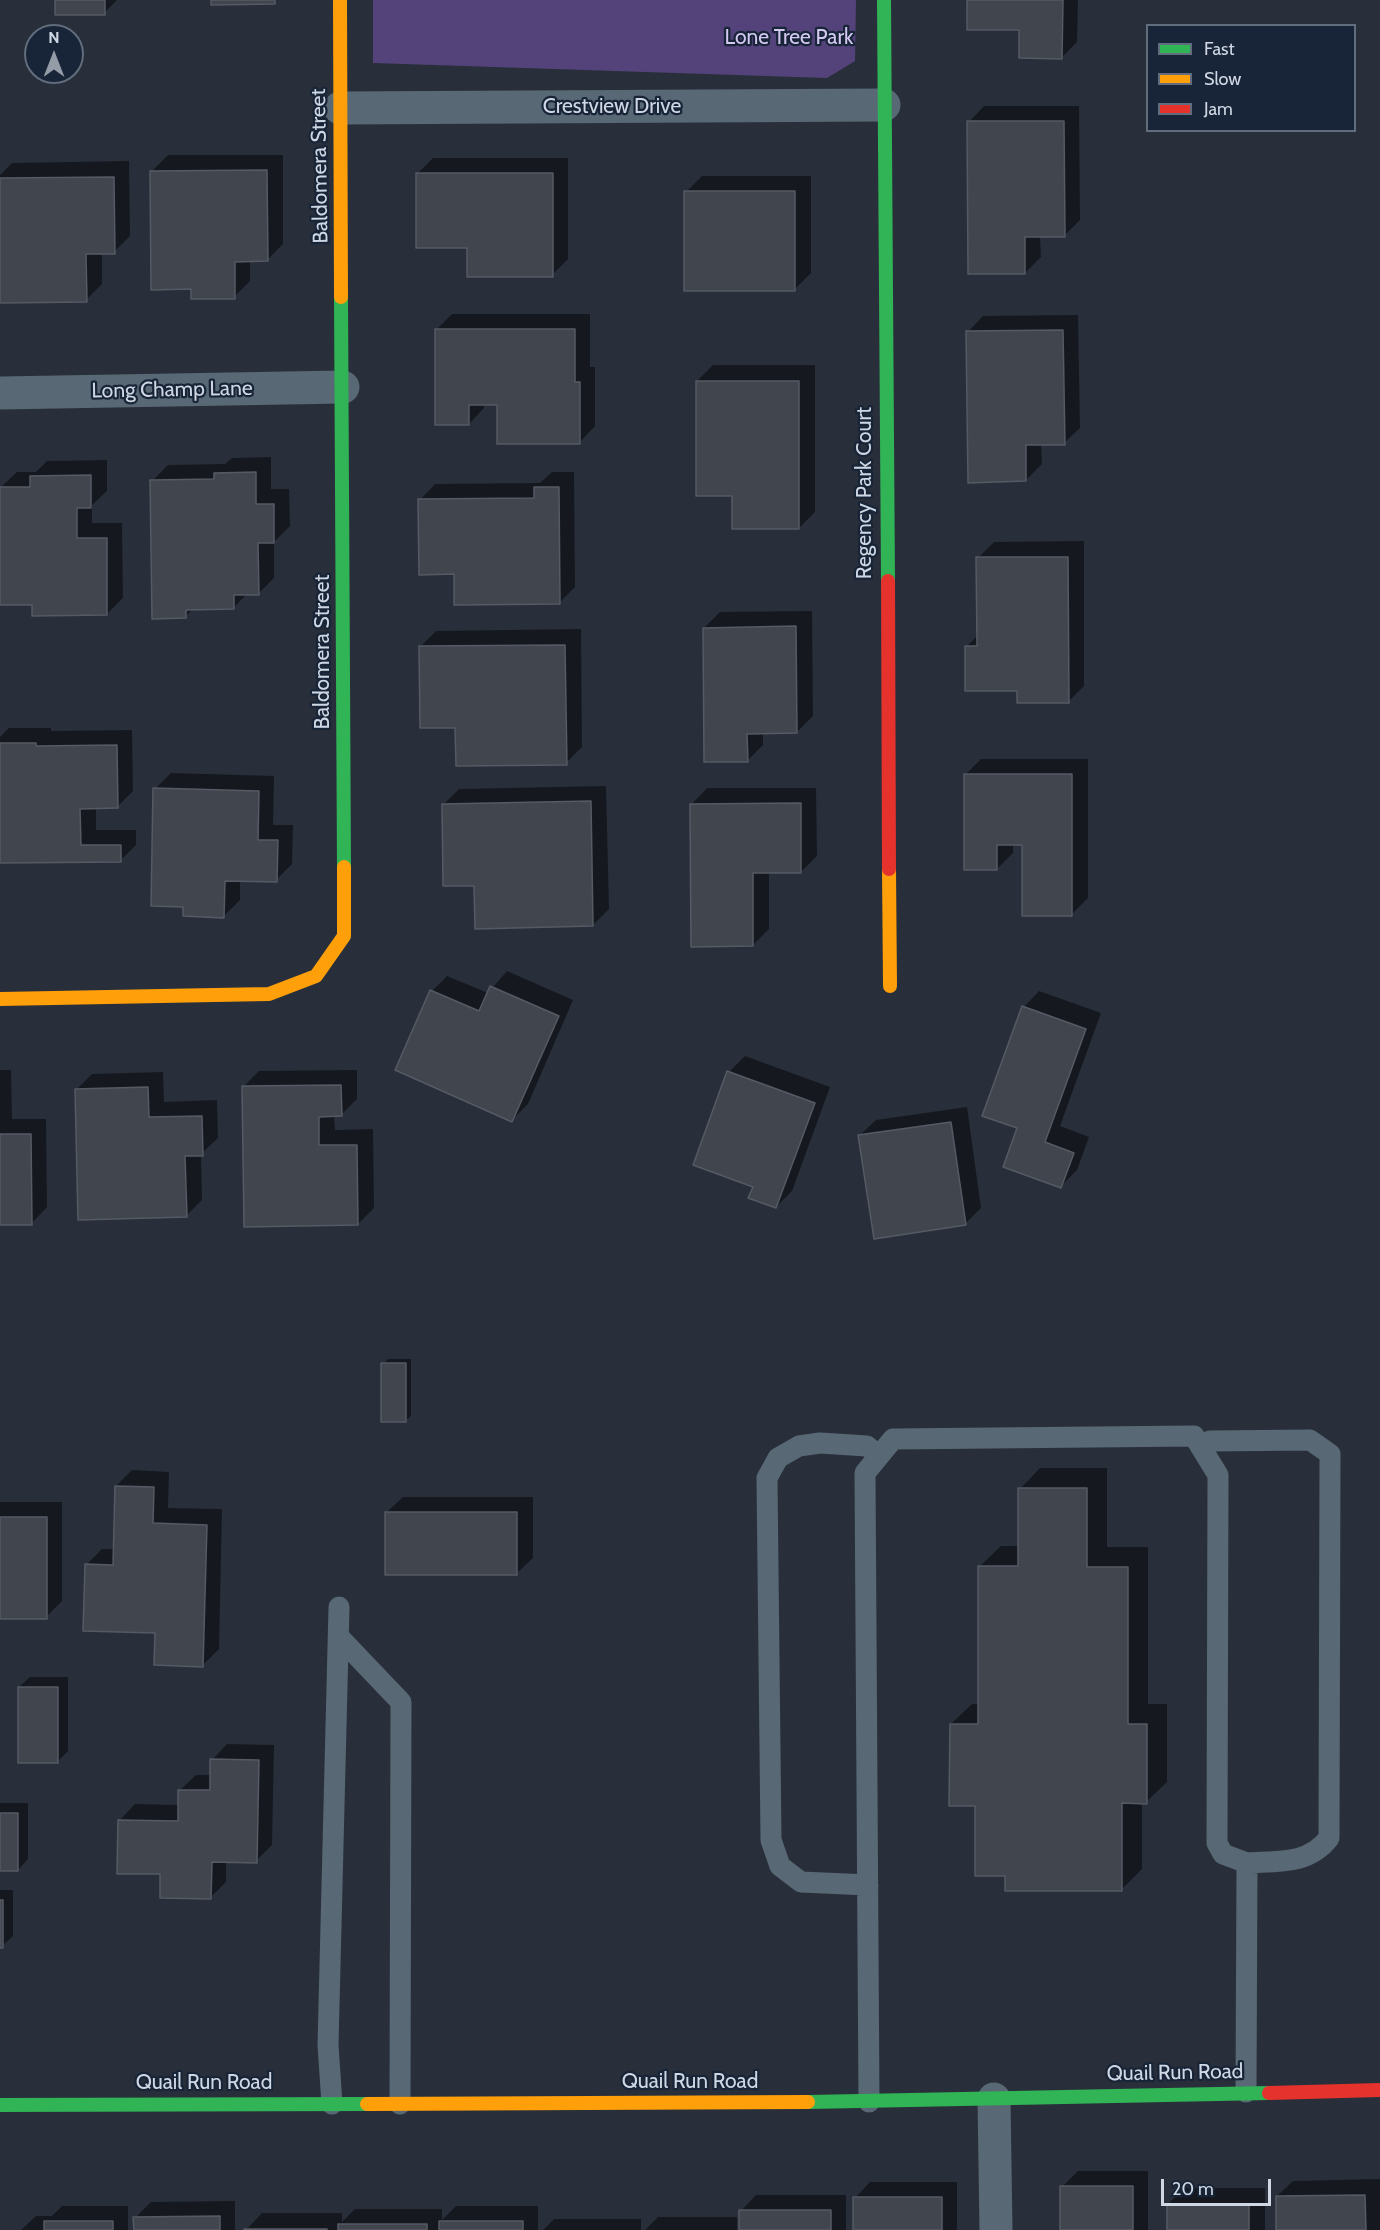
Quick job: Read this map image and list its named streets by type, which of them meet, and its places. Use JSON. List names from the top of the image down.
{
  "streets": {
    "street": [
      "Crestview Drive",
      "Baldomera Street",
      "Long Champ Lane",
      "Regency Park Court",
      "Quail Run Road"
    ]
  },
  "crossings": [
    ["Crestview Drive", "Baldomera Street"],
    ["Crestview Drive", "Regency Park Court"],
    ["Baldomera Street", "Long Champ Lane"]
  ],
  "parks": ["Lone Tree Park"],
  "legend": ["Fast", "Slow", "Jam"],
  "scale_bar": "20 m",
  "north": "top"
}
